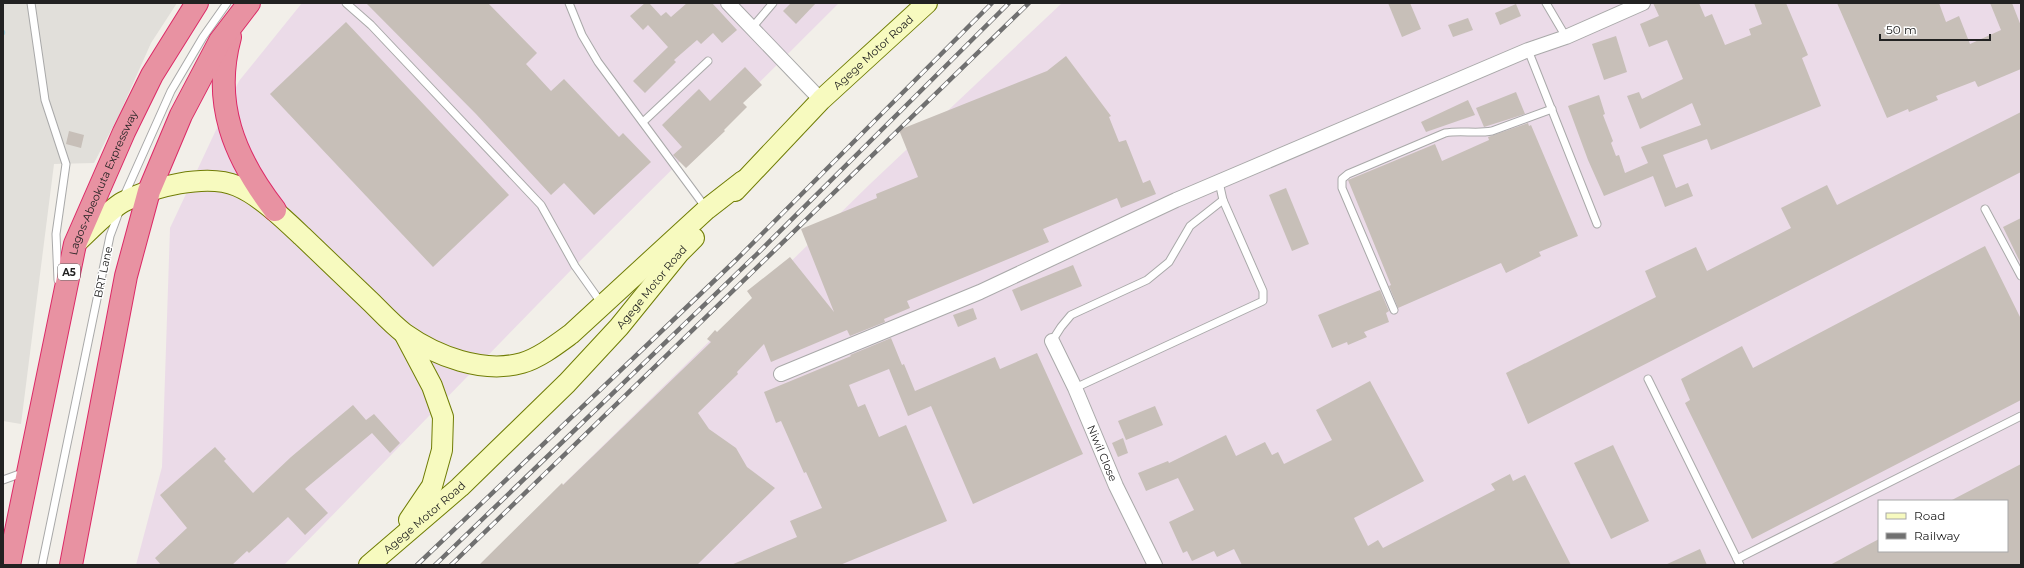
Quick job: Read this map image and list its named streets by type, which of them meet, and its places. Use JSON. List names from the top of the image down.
{
  "streets": {
    "highway": ["Lagos-Abeokuta Expressway", "A5"],
    "main road": ["Agege Motor Road"],
    "street": ["Niwil Close"],
    "lane": ["BRT Lane"]
  },
  "legend": ["Road", "Railway"],
  "scale_bar": "50 m"
}
